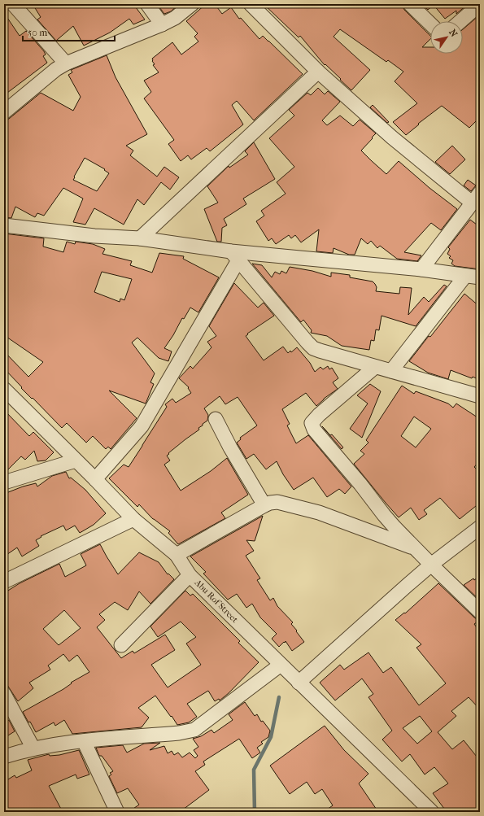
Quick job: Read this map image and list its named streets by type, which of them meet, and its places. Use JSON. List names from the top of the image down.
{
  "streets": {
    "street": ["Abu Rof Street"]
  },
  "scale_bar": "50 m",
  "north": "top right"
}
